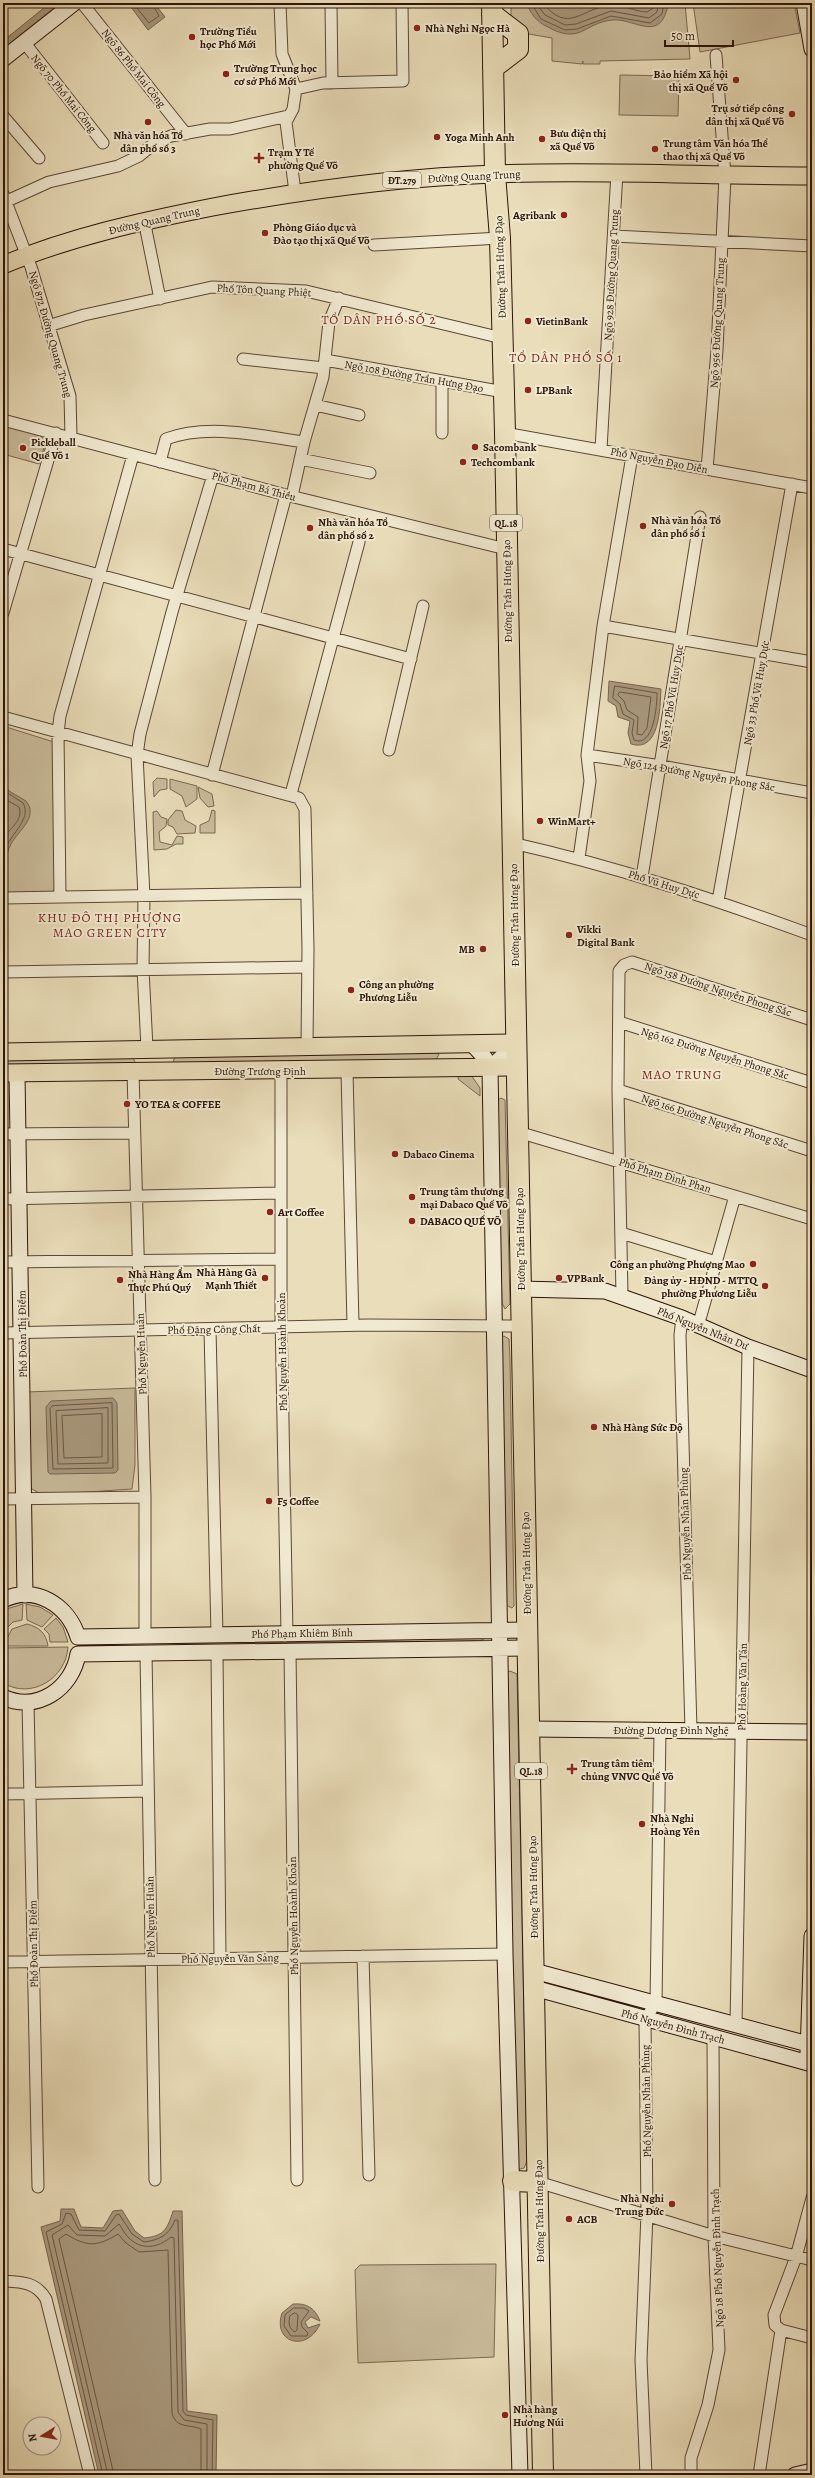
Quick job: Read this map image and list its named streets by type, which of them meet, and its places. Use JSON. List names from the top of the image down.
{
  "streets": {
    "highway": ["Đường Trần Hưng Đạo", "QL.18"],
    "main road": ["Đường Quang Trung", "ĐT.279", "Đường Trương Định"],
    "street": [
      "Ngõ 86 Phố Mai Công",
      "Ngõ 70 Phố Mai Công",
      "Ngõ 928 Đường Quang Trung",
      "Phố Tôn Quang Phiệt",
      "Ngõ 956 Đường Quang Trung",
      "Ngõ 872 Đường Quang Trung",
      "Ngõ 108 Đường Trần Hưng Đạo",
      "Phố Nguyễn Đạo Diễn",
      "Phố Phạm Bá Thiều",
      "Ngõ 33 Phố Vũ Huy Dực",
      "Ngõ 17 Phố Vũ Huy Dực",
      "Ngõ 124 Đường Nguyễn Phong Sắc",
      "Phố Vũ Huy Dực",
      "Ngõ 158 Đường Nguyễn Phong Sắc",
      "Ngõ 162 Đường Nguyễn Phong Sắc",
      "Ngõ 166 Đường Nguyễn Phong Sắc",
      "Phố Phạm Đình Phan",
      "Phố Nguyễn Nhân Dư",
      "Phố Đặng Công Chất",
      "Phố Đoàn Thị Điểm",
      "Phố Nguyễn Hoành Khoản",
      "Phố Nguyễn Huân",
      "Phố Nguyễn Nhân Phùng",
      "Phố Phạm Khiêm Bính",
      "Phố Hoàng Văn Tán",
      "Đường Dương Đình Nghệ",
      "Phố Nguyễn Văn Sảng",
      "Phố Nguyễn Đình Trạch",
      "Ngõ 18 Phố Nguyễn Đình Trạch"
    ]
  },
  "crossings": [
    ["Đường Quang Trung", "Đường Trần Hưng Đạo"],
    ["Đường Quang Trung", "Ngõ 928 Đường Quang Trung"],
    ["Đường Quang Trung", "Ngõ 956 Đường Quang Trung"],
    ["Đường Quang Trung", "Ngõ 872 Đường Quang Trung"],
    ["Đường Trần Hưng Đạo", "Phố Tôn Quang Phiệt"],
    ["Đường Trần Hưng Đạo", "Ngõ 108 Đường Trần Hưng Đạo"],
    ["Đường Trần Hưng Đạo", "Phố Nguyễn Đạo Diễn"],
    ["Đường Trần Hưng Đạo", "Phố Phạm Bá Thiều"],
    ["Đường Trần Hưng Đạo", "Phố Vũ Huy Dực"],
    ["Đường Trần Hưng Đạo", "Đường Trương Định"],
    ["Đường Trần Hưng Đạo", "Phố Phạm Đình Phan"],
    ["Đường Trần Hưng Đạo", "Phố Nguyễn Nhân Dư"],
    ["Đường Trần Hưng Đạo", "Phố Đặng Công Chất"],
    ["Đường Trần Hưng Đạo", "Phố Phạm Khiêm Bính"],
    ["Đường Trần Hưng Đạo", "Đường Dương Đình Nghệ"],
    ["Đường Trần Hưng Đạo", "Phố Nguyễn Đình Trạch"],
    ["Ngõ 928 Đường Quang Trung", "Phố Nguyễn Đạo Diễn"],
    ["Phố Tôn Quang Phiệt", "Ngõ 872 Đường Quang Trung"],
    ["Ngõ 956 Đường Quang Trung", "Phố Nguyễn Đạo Diễn"],
    ["Ngõ 872 Đường Quang Trung", "Phố Phạm Bá Thiều"],
    ["Phố Nguyễn Đạo Diễn", "Ngõ 33 Phố Vũ Huy Dực"],
    ["Ngõ 33 Phố Vũ Huy Dực", "Ngõ 124 Đường Nguyễn Phong Sắc"],
    ["Ngõ 33 Phố Vũ Huy Dực", "Phố Vũ Huy Dực"],
    ["Ngõ 17 Phố Vũ Huy Dực", "Ngõ 124 Đường Nguyễn Phong Sắc"],
    ["Ngõ 17 Phố Vũ Huy Dực", "Phố Vũ Huy Dực"],
    ["Ngõ 158 Đường Nguyễn Phong Sắc", "Ngõ 162 Đường Nguyễn Phong Sắc"],
    ["Đường Trương Định", "Phố Đoàn Thị Điểm"],
    ["Đường Trương Định", "Phố Nguyễn Hoành Khoản"],
    ["Đường Trương Định", "Phố Nguyễn Huân"],
    ["Phố Nguyễn Nhân Dư", "Phố Nguyễn Nhân Phùng"],
    ["Phố Nguyễn Nhân Dư", "Phố Hoàng Văn Tán"],
    ["Phố Đặng Công Chất", "Phố Đoàn Thị Điểm"],
    ["Phố Đặng Công Chất", "Phố Nguyễn Hoành Khoản"],
    ["Phố Đặng Công Chất", "Phố Nguyễn Huân"],
    ["Phố Đoàn Thị Điểm", "Phố Phạm Khiêm Bính"],
    ["Phố Đoàn Thị Điểm", "Phố Nguyễn Văn Sảng"],
    ["Phố Nguyễn Hoành Khoản", "Phố Phạm Khiêm Bính"],
    ["Phố Nguyễn Hoành Khoản", "Phố Nguyễn Văn Sảng"],
    ["Phố Nguyễn Huân", "Phố Phạm Khiêm Bính"],
    ["Phố Nguyễn Huân", "Phố Nguyễn Văn Sảng"],
    ["Phố Nguyễn Nhân Phùng", "Đường Dương Đình Nghệ"],
    ["Phố Nguyễn Nhân Phùng", "Phố Nguyễn Đình Trạch"],
    ["Phố Hoàng Văn Tán", "Đường Dương Đình Nghệ"],
    ["Phố Hoàng Văn Tán", "Phố Nguyễn Đình Trạch"],
    ["Phố Nguyễn Đình Trạch", "Ngõ 18 Phố Nguyễn Đình Trạch"]
  ],
  "districts": [
    "TỔ DÂN PHỐ SỐ 2",
    "TỔ DÂN PHỐ SỐ 1",
    "KHU ĐÔ THỊ PHƯỢNG MAO GREEN CITY",
    "MAO TRUNG"
  ],
  "places": {
    "other": [
      "Nhà Nghỉ Ngọc Hà",
      "Trường Tiểu học Phố Mới",
      "Trường Trung học cơ sở Phố Mới",
      "Bảo hiểm Xã hội thị xã Quế Võ",
      "Trụ sở tiếp công dân thị xã Quế Võ",
      "Nhà văn hóa Tổ dân phố số 3",
      "Yoga Minh Anh",
      "Bưu điện thị xã Quế Võ",
      "Trung tâm Văn hóa Thể thao thị xã Quế Võ",
      "Agribank",
      "Phòng Giáo dục và Đào tạo thị xã Quế Võ",
      "VietinBank",
      "LPBank",
      "Sacombank",
      "Pickleball Quế Võ 1",
      "Techcombank",
      "Nhà văn hóa Tổ dân phố số 1",
      "Nhà văn hóa Tổ dân phố số 2",
      "WinMart+",
      "Vikki Digital Bank",
      "MB",
      "Công an phường Phương Liễu",
      "YO TEA & COFFEE",
      "Dabaco Cinema",
      "Trung tâm thương mại Dabaco Quế Võ",
      "Art Coffee",
      "DABACO QUẾ VÕ",
      "Công an phường Phượng Mao",
      "Nhà Hàng Gà Mạnh Thiết",
      "VPBank",
      "Nhà Hàng Ẩm Thực Phú Quý",
      "Đảng ủy - HĐND - MTTQ phường Phương Liễu",
      "Nhà Hàng Sức Độ",
      "F5 Coffee",
      "Nhà Nghỉ Hoàng Yên",
      "Nhà Nghỉ Trung Đức",
      "ACB",
      "Nhà hàng Hương Núi"
    ],
    "health": ["Trạm Y Tế phường Quế Võ", "Trung tâm tiêm chủng VNVC Quế Võ"]
  },
  "scale_bar": "50 m",
  "north": "left"
}
